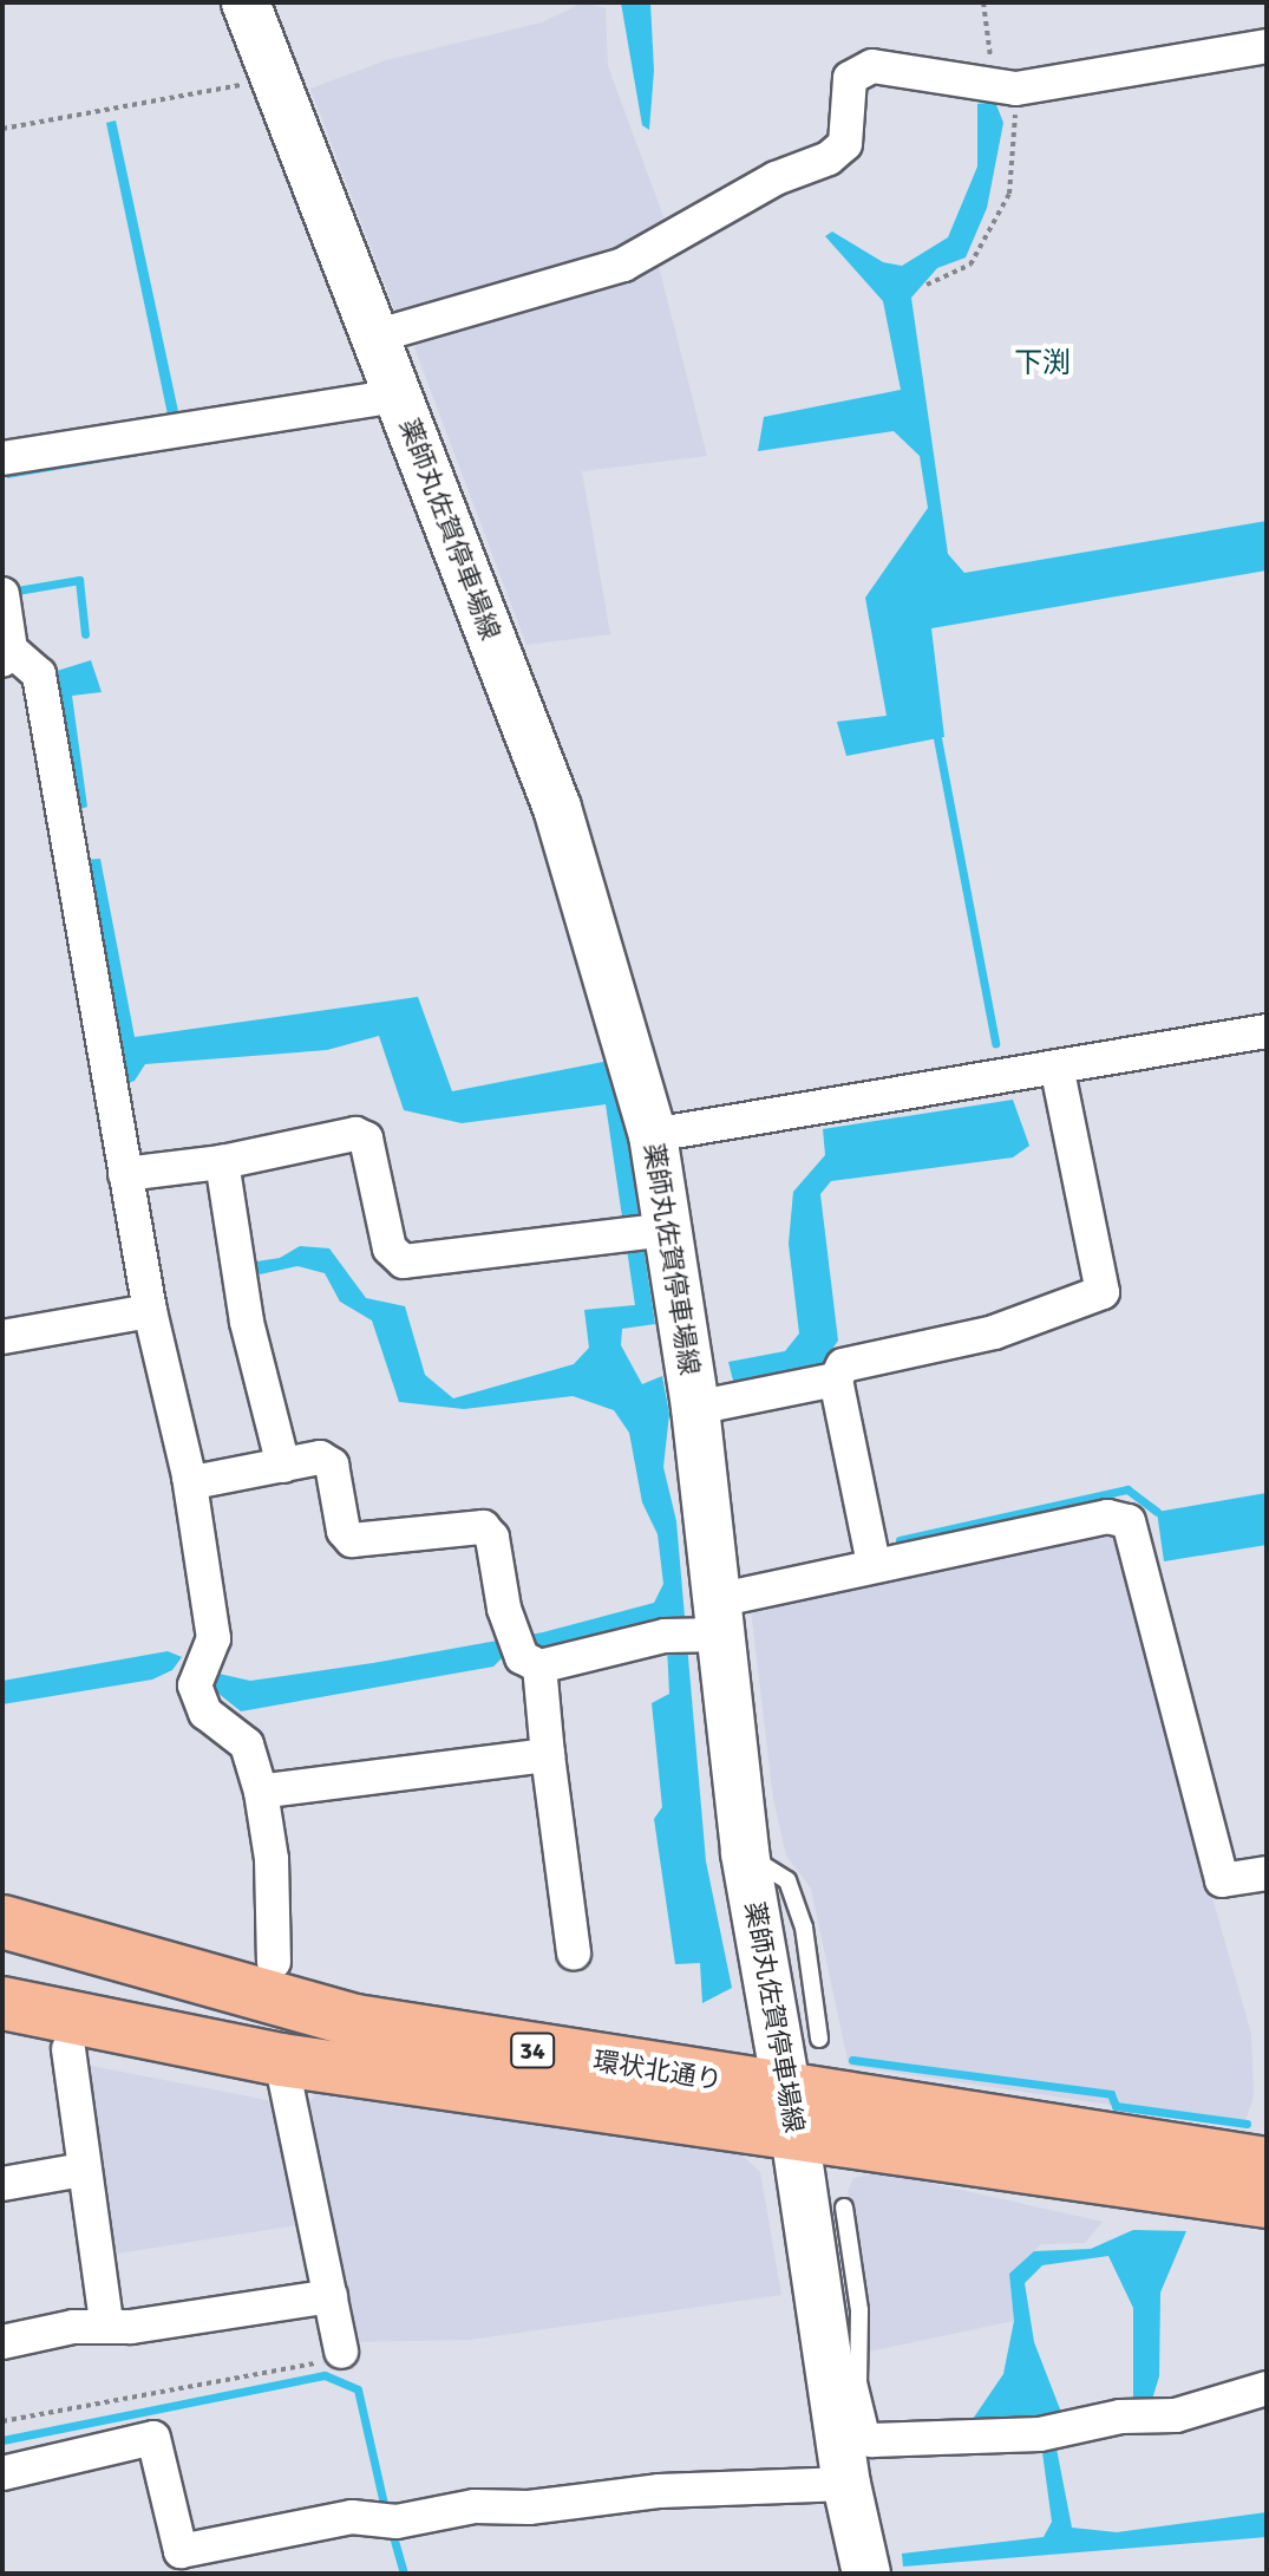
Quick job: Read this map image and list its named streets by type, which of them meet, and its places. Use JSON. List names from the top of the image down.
{
  "streets": {
    "highway": ["34", "環状北通り"],
    "main road": ["薬師丸佐賀停車場線"]
  },
  "crossings": [
    ["薬師丸佐賀停車場線", "環状北通り"]
  ],
  "districts": ["下渕"]
}
